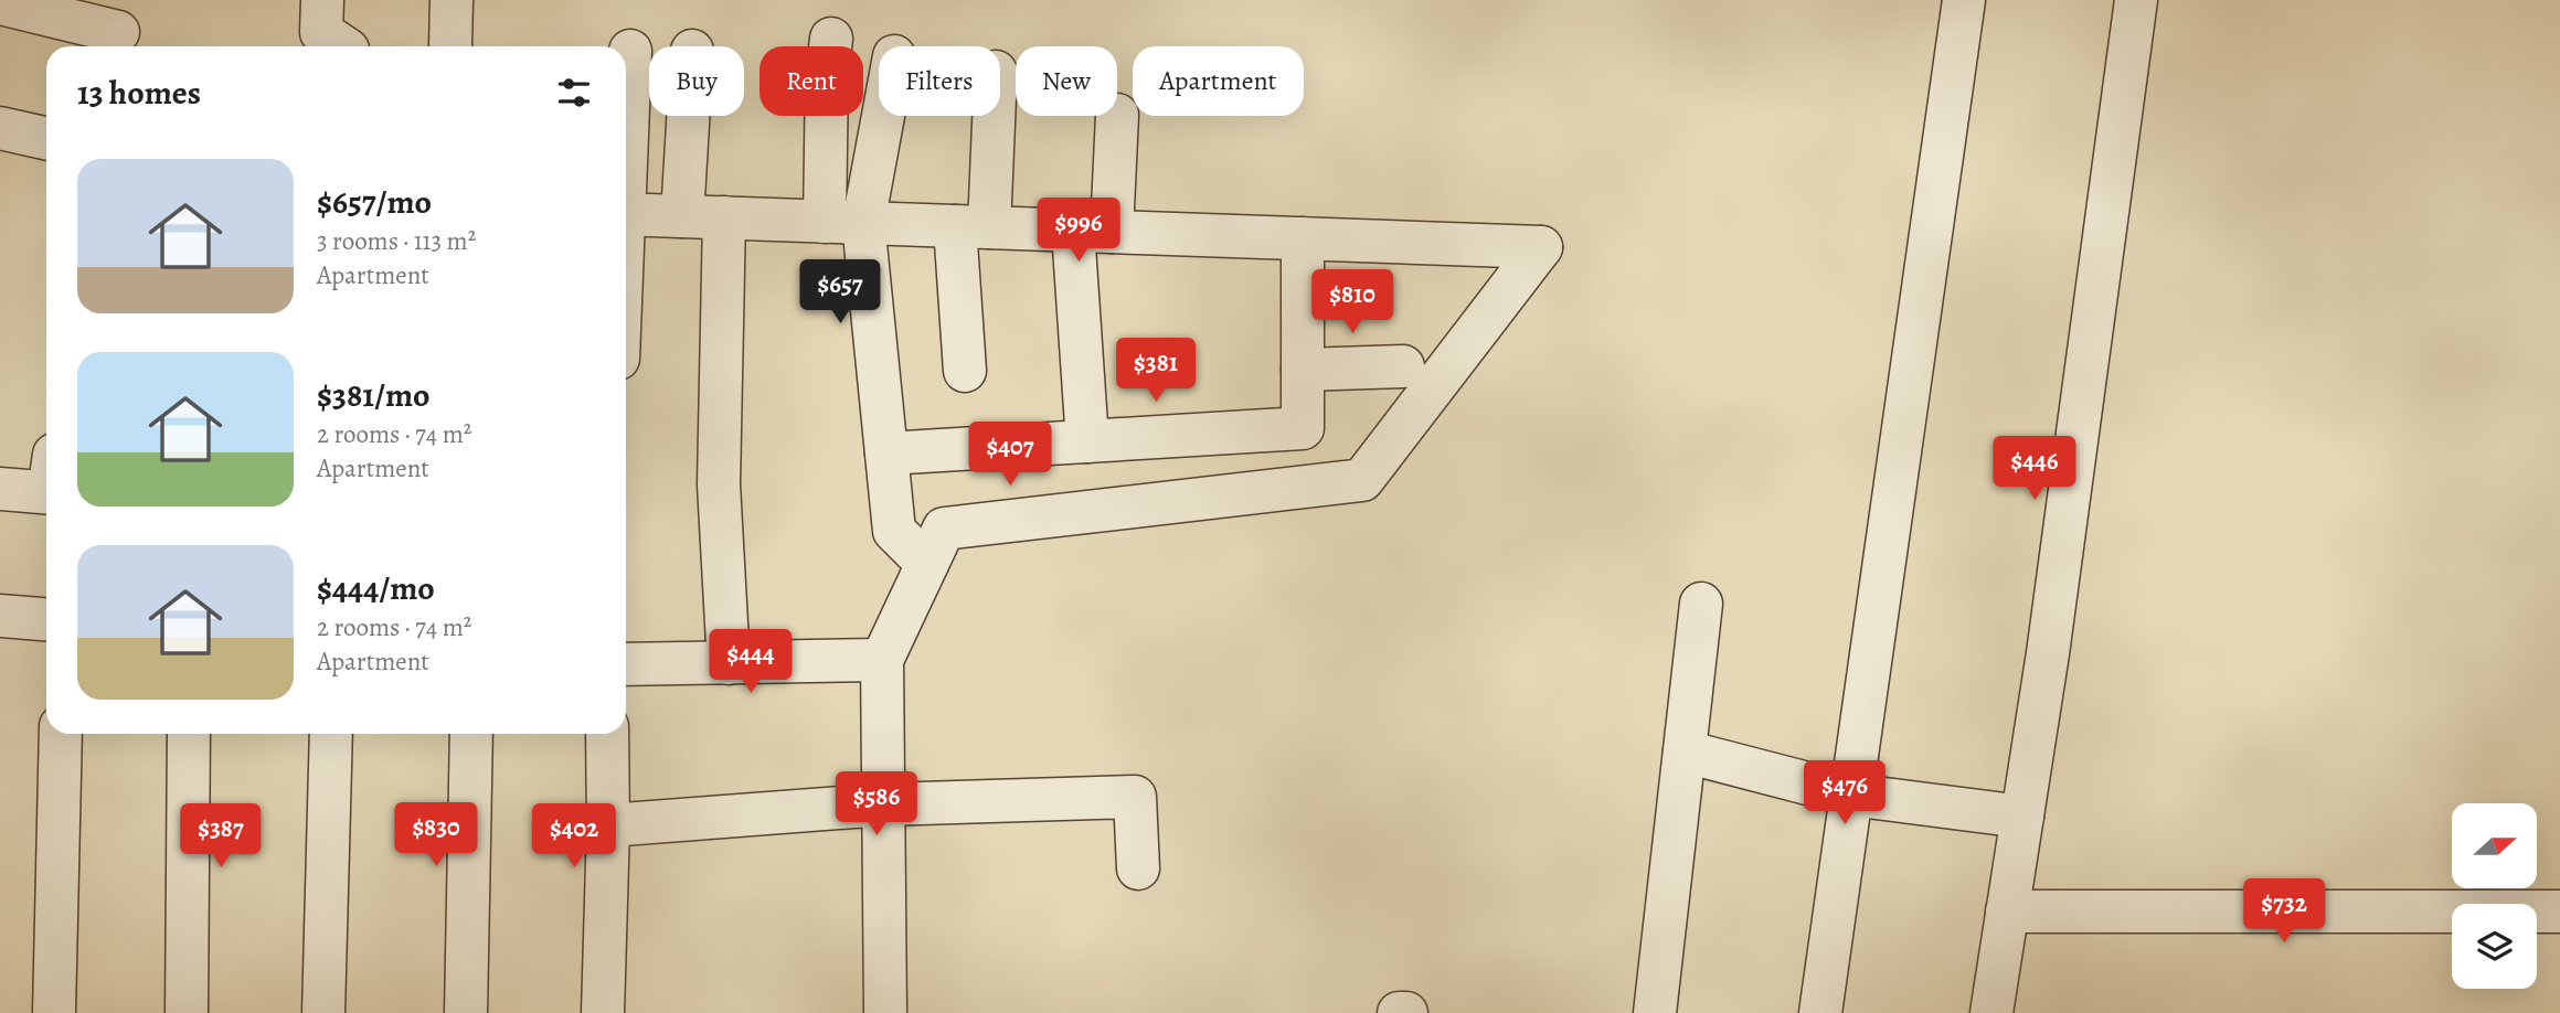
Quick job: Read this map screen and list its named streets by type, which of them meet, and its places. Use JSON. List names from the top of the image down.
{
  "north": "right",
  "page": {
    "chip": [
      "Buy",
      "Rent",
      "Filters",
      "New",
      "Apartment"
    ],
    "heading": "13 homes",
    "list": [
      {
        "name": "$657/mo",
        "note": "3 rooms · 113 m² · Apartment"
      },
      {
        "name": "$381/mo",
        "note": "2 rooms · 74 m² · Apartment"
      },
      {
        "name": "$444/mo",
        "note": "2 rooms · 74 m² · Apartment"
      }
    ],
    "price": [
      "$996",
      "$657",
      "$810",
      "$381",
      "$407",
      "$446",
      "$444",
      "$476",
      "$586",
      "$830",
      "$387",
      "$402",
      "$732"
    ]
  }
}
